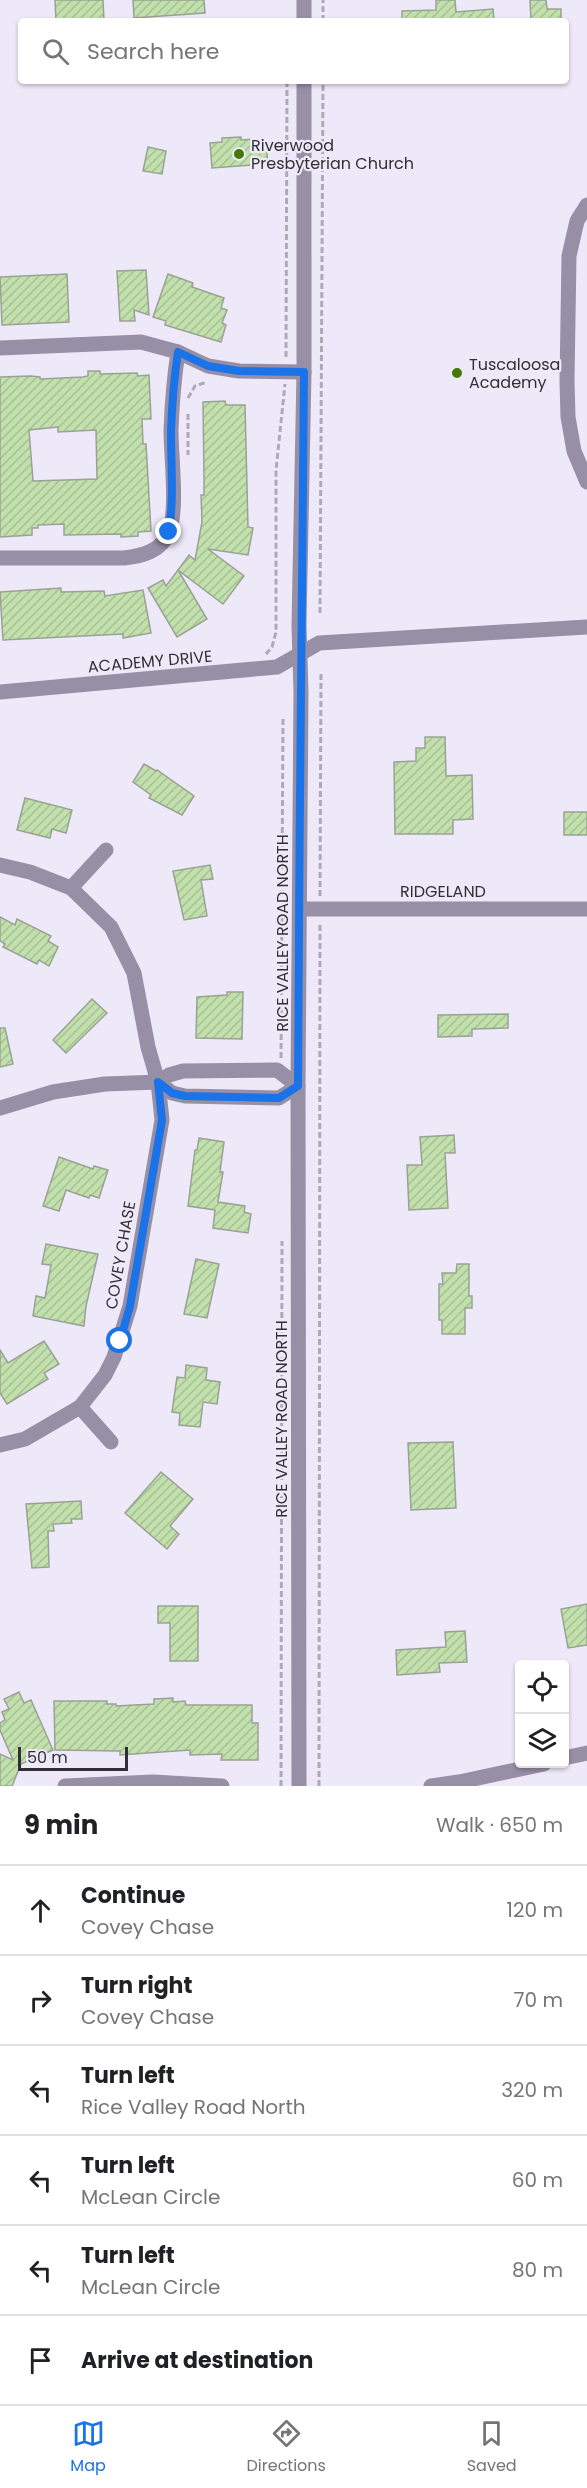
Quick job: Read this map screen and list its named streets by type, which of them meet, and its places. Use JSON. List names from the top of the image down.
{
  "streets": {
    "street": [
      "ACADEMY DRIVE",
      "RIDGELAND",
      "RICE VALLEY ROAD NORTH",
      "COVEY CHASE"
    ]
  },
  "crossings": [
    ["ACADEMY DRIVE", "RICE VALLEY ROAD NORTH"],
    ["RIDGELAND", "RICE VALLEY ROAD NORTH"]
  ],
  "places": ["Riverwood Presbyterian Church", "Tuscaloosa Academy"],
  "scale_bar": "50 m",
  "page": {
    "search": "Search here",
    "scale": "50 m",
    "heading": ["9 min", "Walk · 650 m"],
    "list": [
      ["Continue", "Covey Chase", "120 m"],
      ["Turn right", "Covey Chase", "70 m"],
      ["Turn left", "Rice Valley Road North", "320 m"],
      ["Turn left", "McLean Circle", "60 m"],
      ["Turn left", "McLean Circle", "80 m"],
      "Arrive at destination"
    ],
    "nav": ["Map", "Directions", "Saved"]
  }
}
